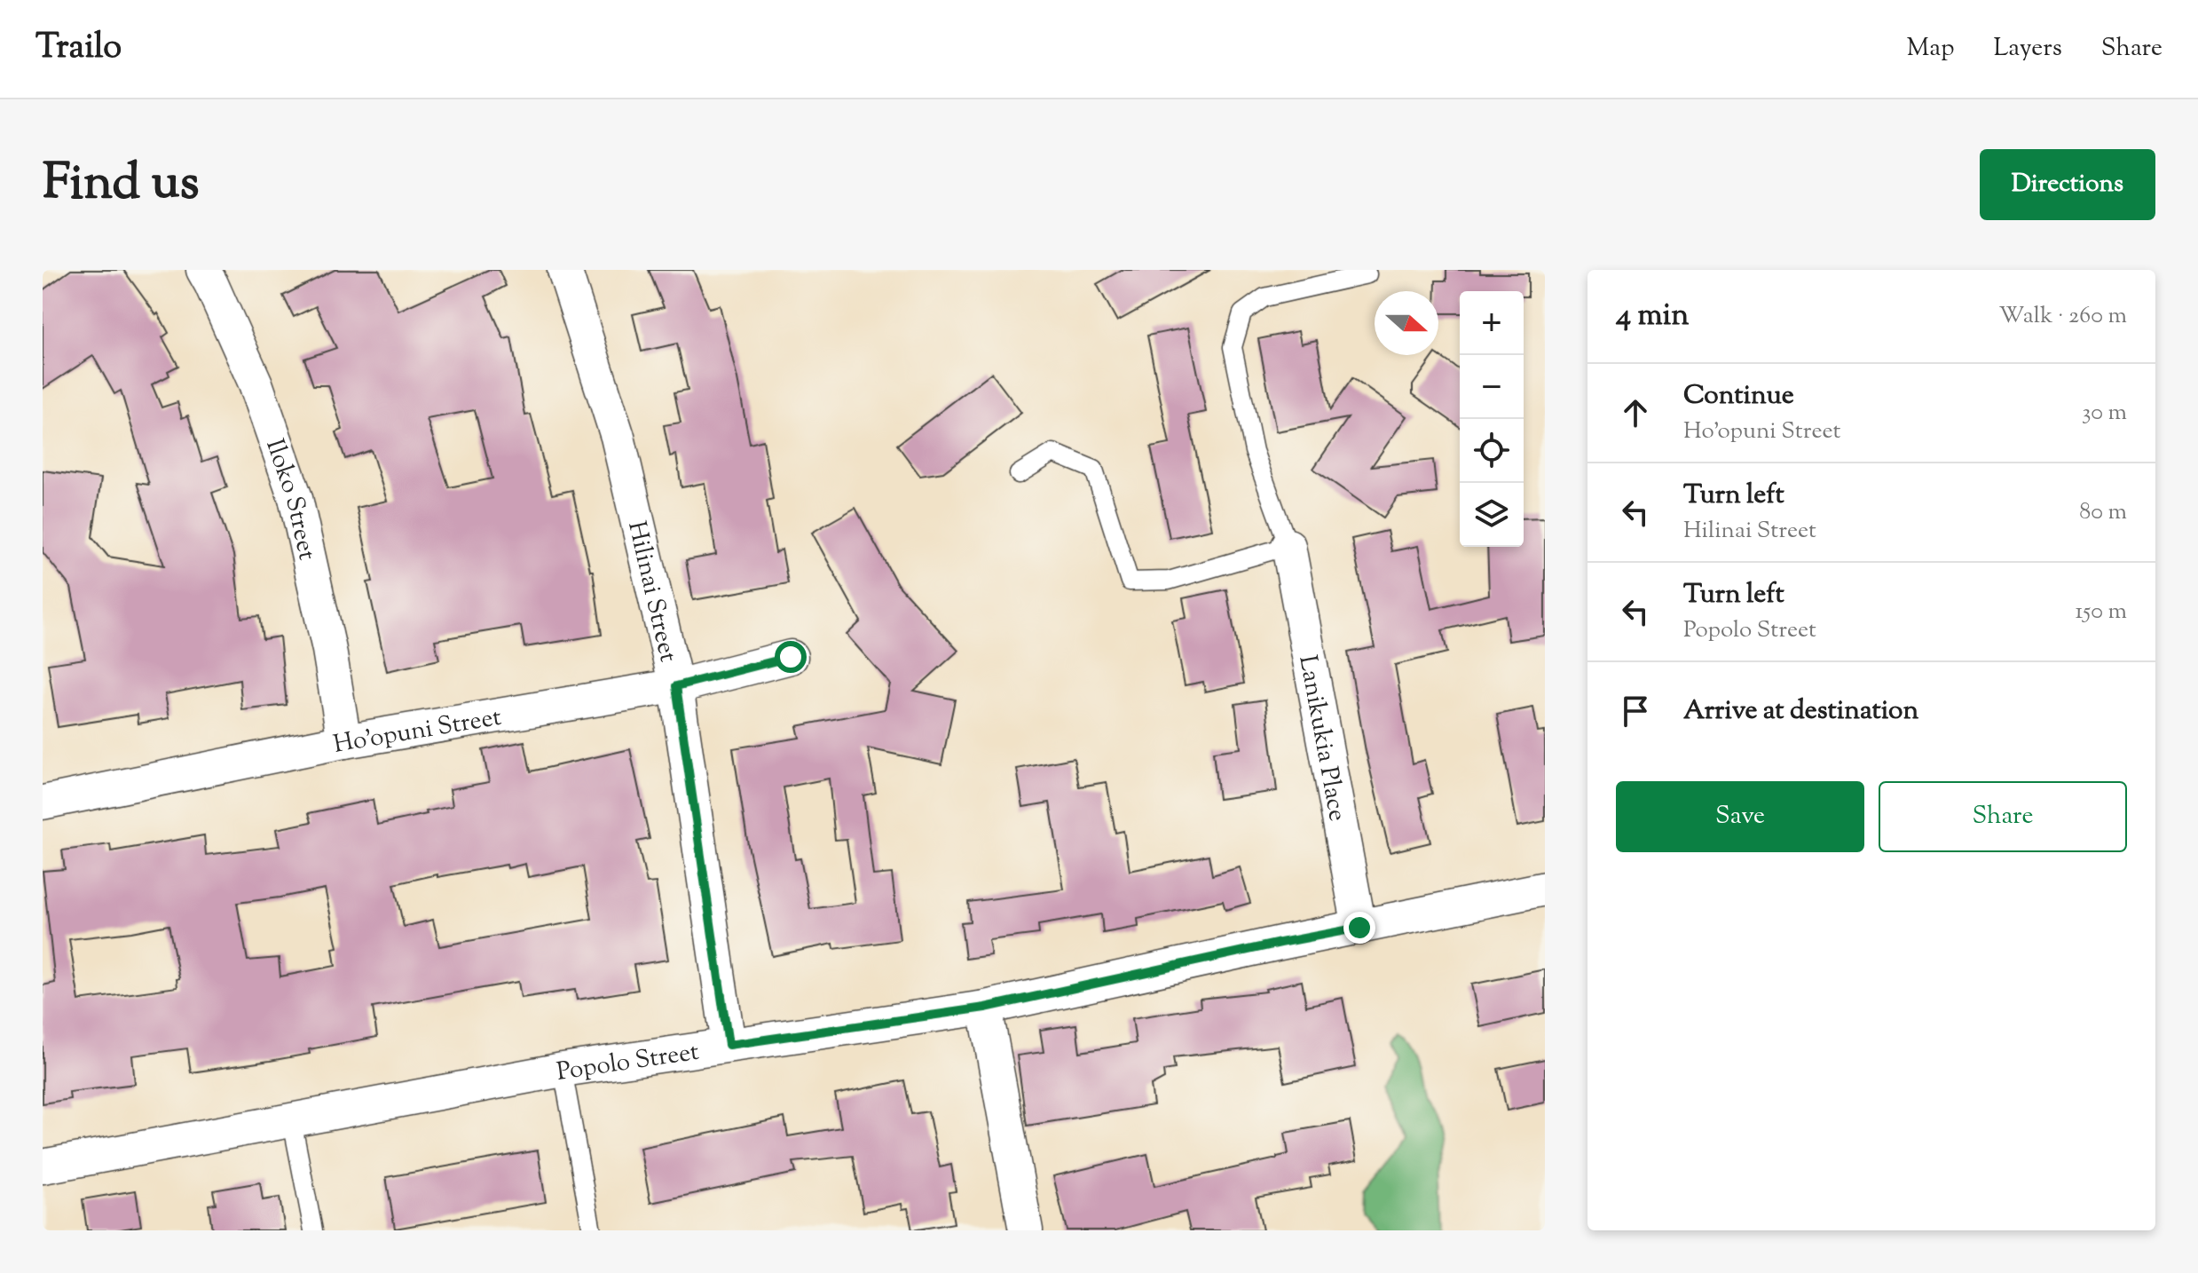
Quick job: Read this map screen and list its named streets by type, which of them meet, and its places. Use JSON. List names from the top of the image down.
{
  "streets": {
    "street": [
      "Iloko Street",
      "Hilinai Street",
      "Ho'opuni Street",
      "Lanikukia Place",
      "Popolo Street"
    ]
  },
  "crossings": [
    ["Iloko Street", "Ho'opuni Street"],
    ["Hilinai Street", "Ho'opuni Street"],
    ["Hilinai Street", "Popolo Street"],
    ["Lanikukia Place", "Popolo Street"]
  ],
  "north": "right",
  "page": {
    "header": "Trailo",
    "nav": ["Map", "Layers", "Share"],
    "title": "Find us",
    "buttons": [
      "Directions",
      ["Save", "Share"]
    ],
    "heading": ["4 min", "Walk · 260 m"],
    "map_buttons": ["+", "−"],
    "list": [
      ["Continue", "Ho'opuni Street", "30 m"],
      ["Turn left", "Hilinai Street", "80 m"],
      ["Turn left", "Popolo Street", "150 m"],
      "Arrive at destination"
    ]
  }
}
